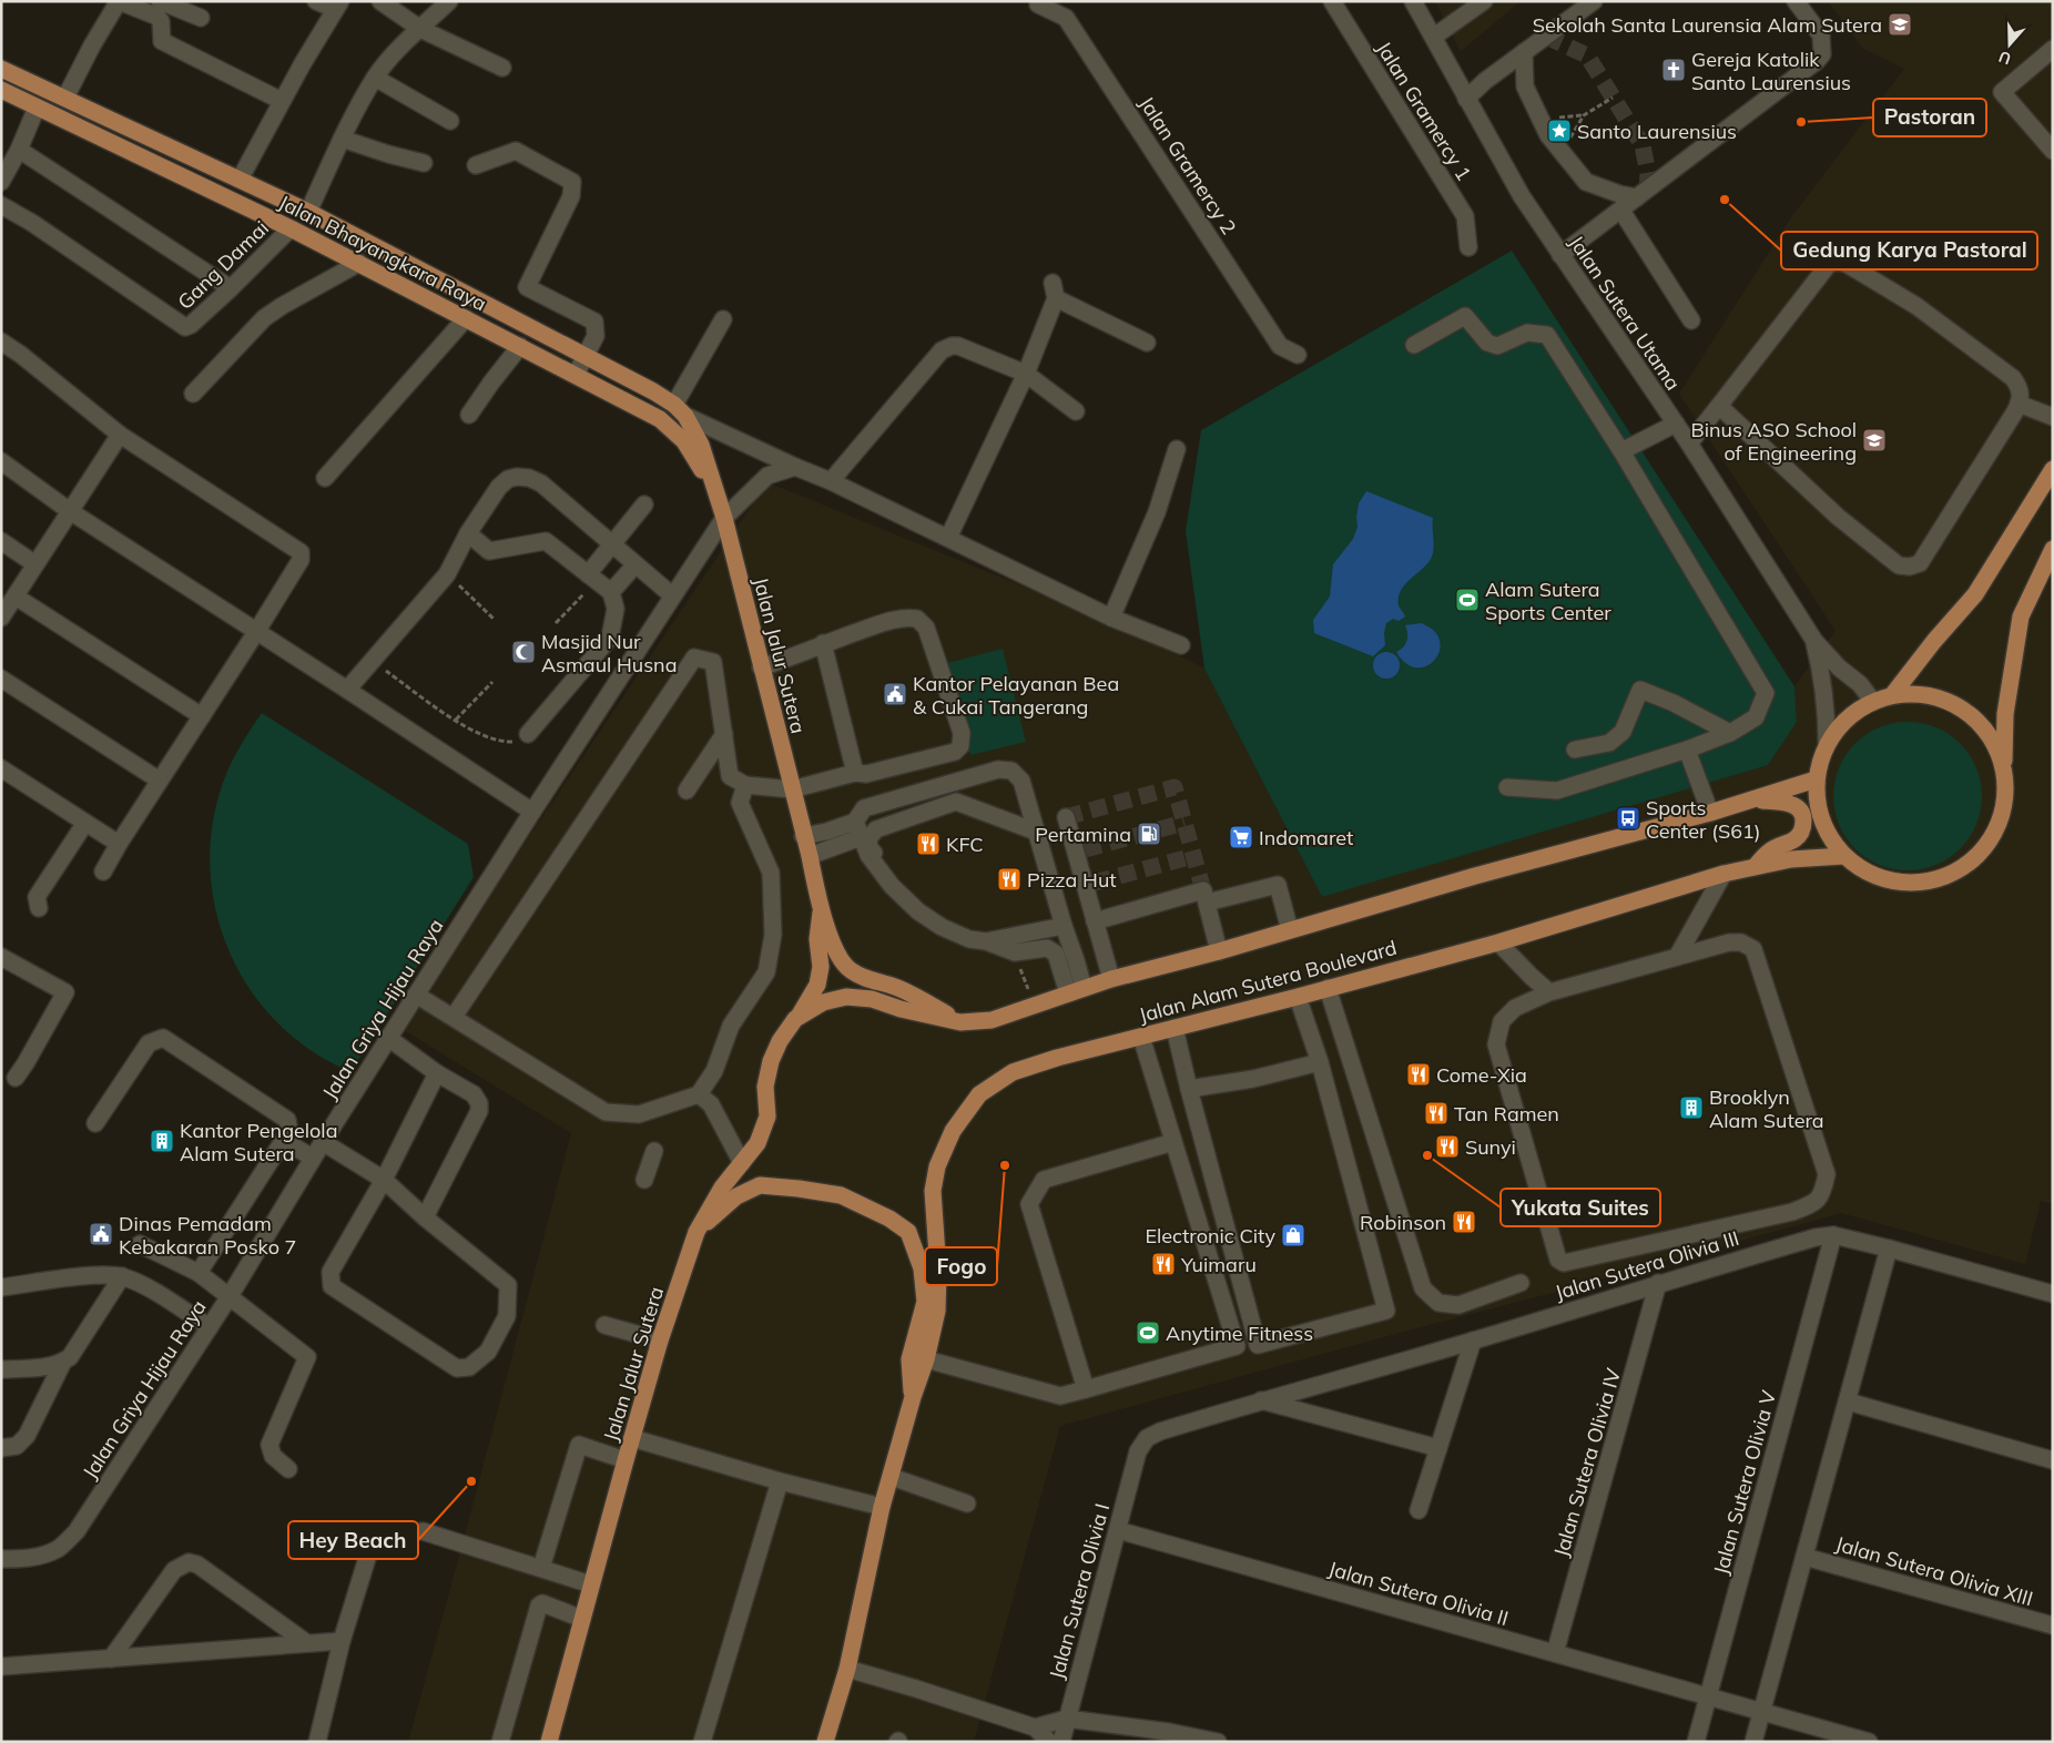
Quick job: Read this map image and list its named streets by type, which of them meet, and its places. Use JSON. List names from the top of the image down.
{
  "streets": {
    "main road": ["Jalan Bhayangkara Raya", "Jalan Jalur Sutera", "Jalan Alam Sutera Boulevard"],
    "street": [
      "Jalan Gramercy 1",
      "Jalan Gramercy 2",
      "Gang Damai",
      "Jalan Sutera Utama",
      "Jalan Griya Hijau Raya",
      "Jalan Sutera Olivia III",
      "Jalan Sutera Olivia IV",
      "Jalan Sutera Olivia V",
      "Jalan Sutera Olivia XIII",
      "Jalan Sutera Olivia I",
      "Jalan Sutera Olivia II"
    ]
  },
  "crossings": [
    ["Jalan Bhayangkara Raya", "Gang Damai"],
    ["Jalan Bhayangkara Raya", "Jalan Jalur Sutera"],
    ["Jalan Sutera Utama", "Jalan Alam Sutera Boulevard"],
    ["Jalan Jalur Sutera", "Jalan Griya Hijau Raya"],
    ["Jalan Sutera Olivia III", "Jalan Sutera Olivia IV"],
    ["Jalan Sutera Olivia III", "Jalan Sutera Olivia V"],
    ["Jalan Sutera Olivia III", "Jalan Sutera Olivia I"],
    ["Jalan Sutera Olivia IV", "Jalan Sutera Olivia II"],
    ["Jalan Sutera Olivia V", "Jalan Sutera Olivia II"],
    ["Jalan Sutera Olivia I", "Jalan Sutera Olivia II"]
  ],
  "places": {
    "school or university": ["Sekolah Santa Laurensia Alam Sutera", "Binus ASO School of Engineering"],
    "church": ["Gereja Katolik Santo Laurensius"],
    "other": [
      "Pastoran",
      "Gedung Karya Pastoral",
      "Yukata Suites",
      "Fogo",
      "Hey Beach"
    ],
    "place": ["Santo Laurensius"],
    "sports": ["Alam Sutera Sports Center", "Anytime Fitness"],
    "mosque": ["Masjid Nur Asmaul Husna"],
    "public building": ["Kantor Pelayanan Bea & Cukai Tangerang", "Dinas Pemadam Kebakaran Posko 7"],
    "bus stop": ["Sports Center (S61)"],
    "fuel station": ["Pertamina"],
    "supermarket": ["Indomaret"],
    "restaurant": [
      "KFC",
      "Pizza Hut",
      "Come-Xia",
      "Tan Ramen",
      "Sunyi",
      "Robinson",
      "Yuimaru"
    ],
    "building": ["Brooklyn Alam Sutera", "Kantor Pengelola Alam Sutera"],
    "shop": ["Electronic City"]
  },
  "north": "bottom"
}
